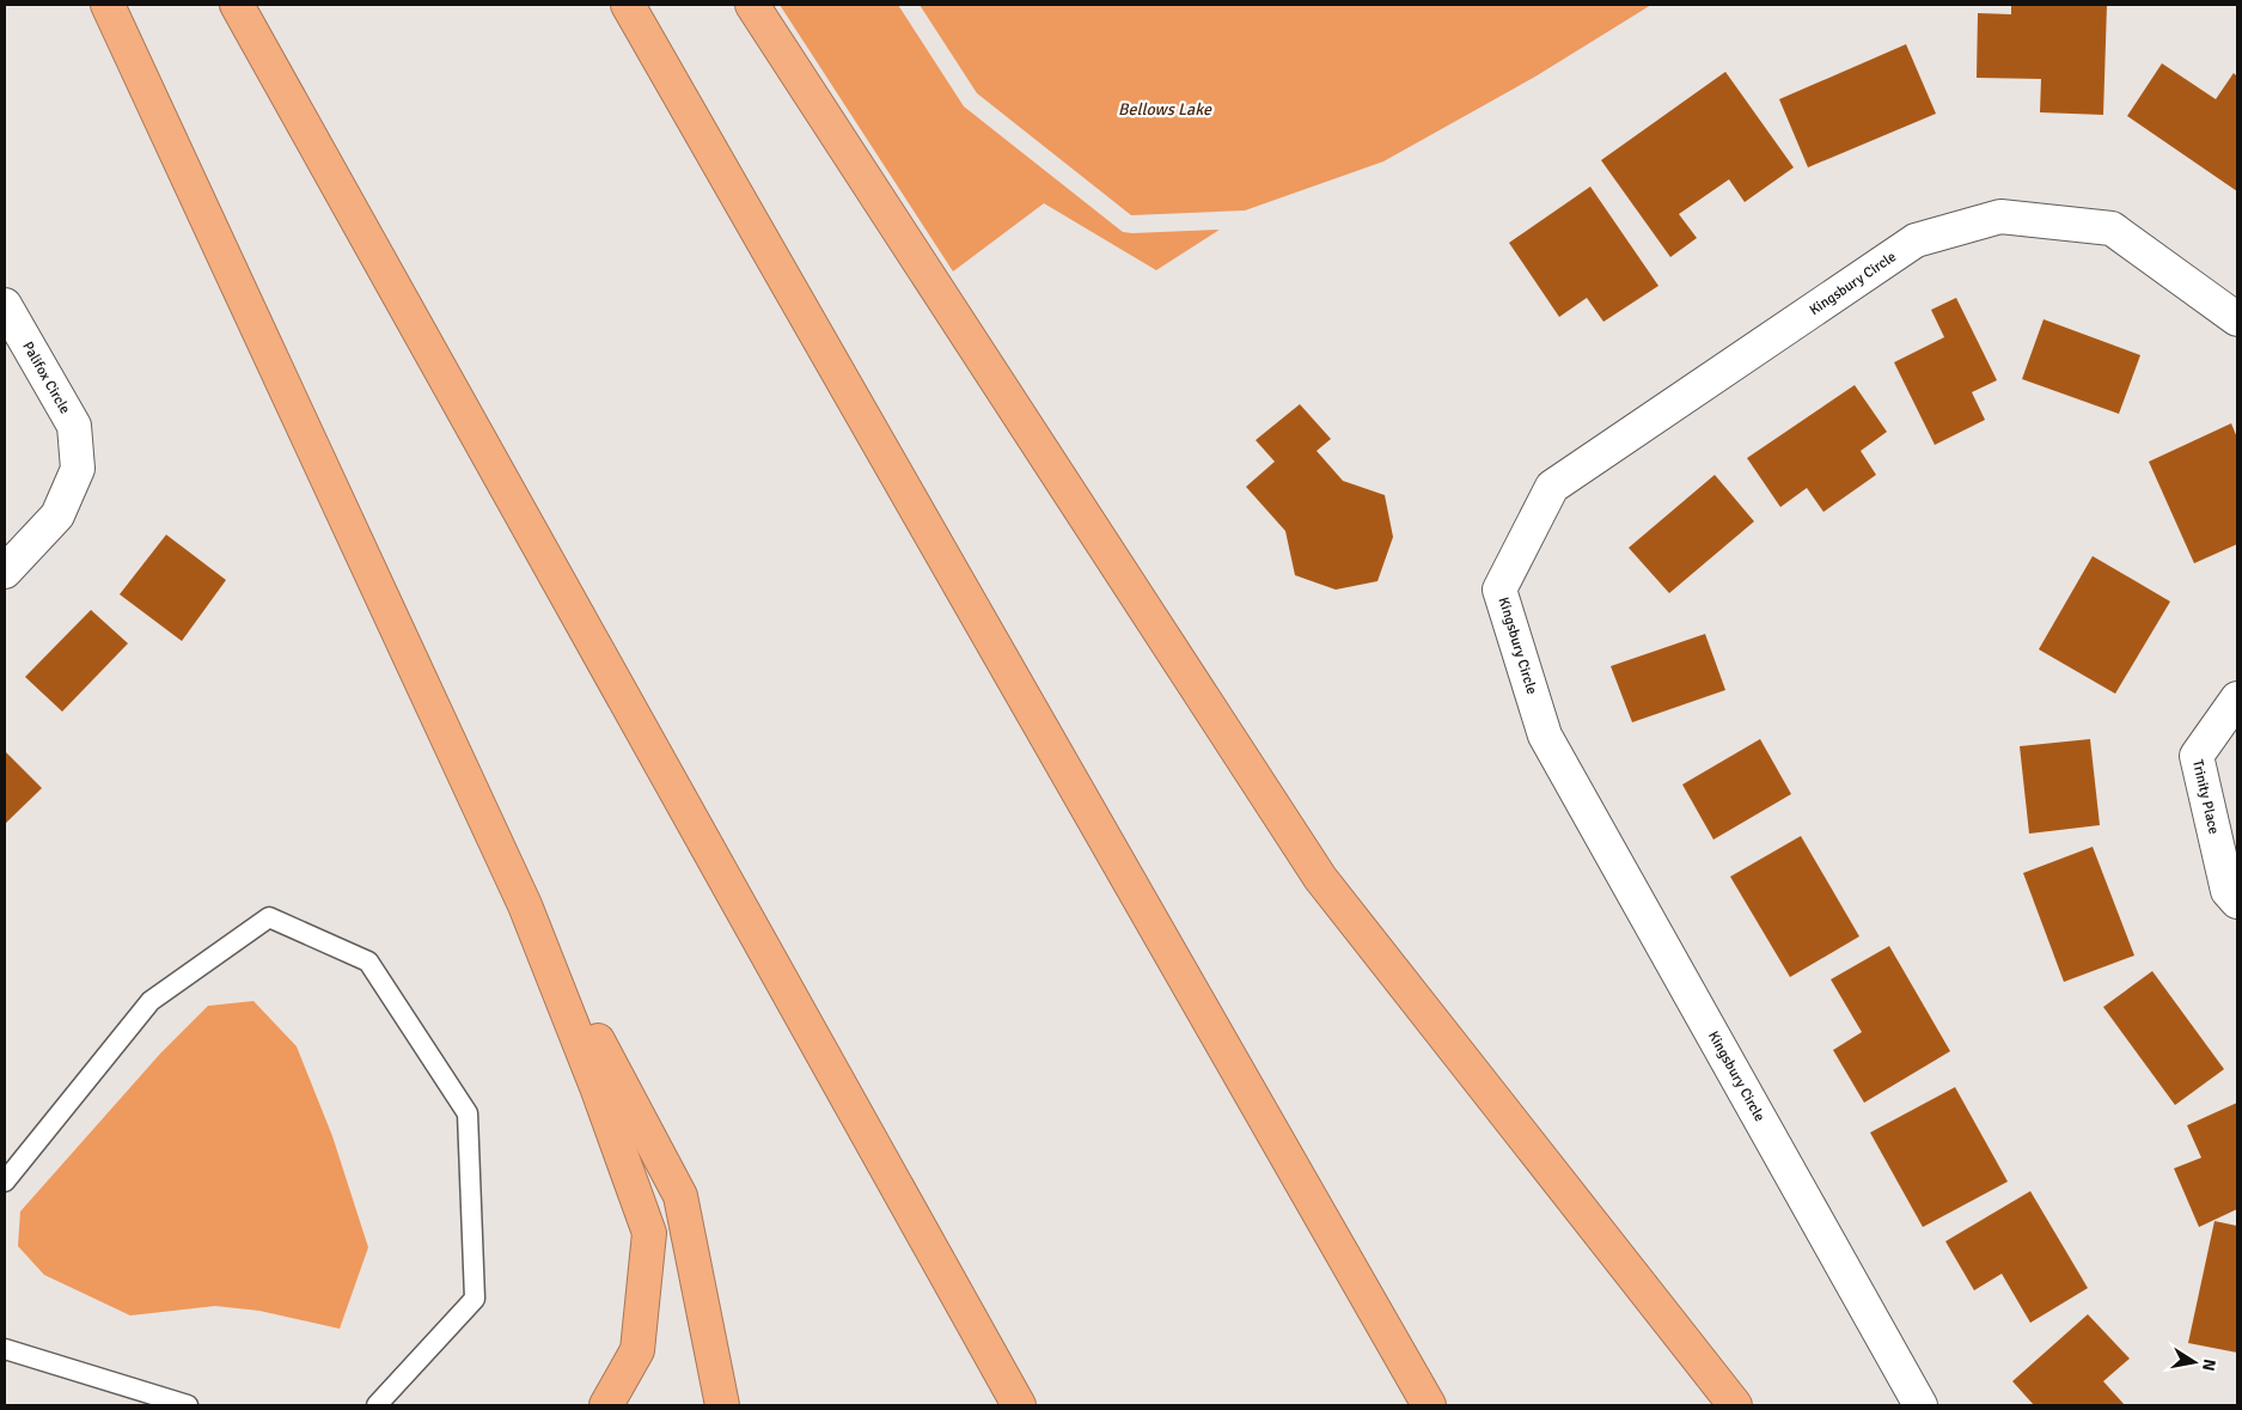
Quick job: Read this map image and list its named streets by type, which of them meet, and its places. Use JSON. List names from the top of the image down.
{
  "streets": {
    "street": ["Kingsbury Circle", "Palifox Circle", "Trinity Place"]
  },
  "water": ["Bellows Lake"],
  "north": "right"
}
